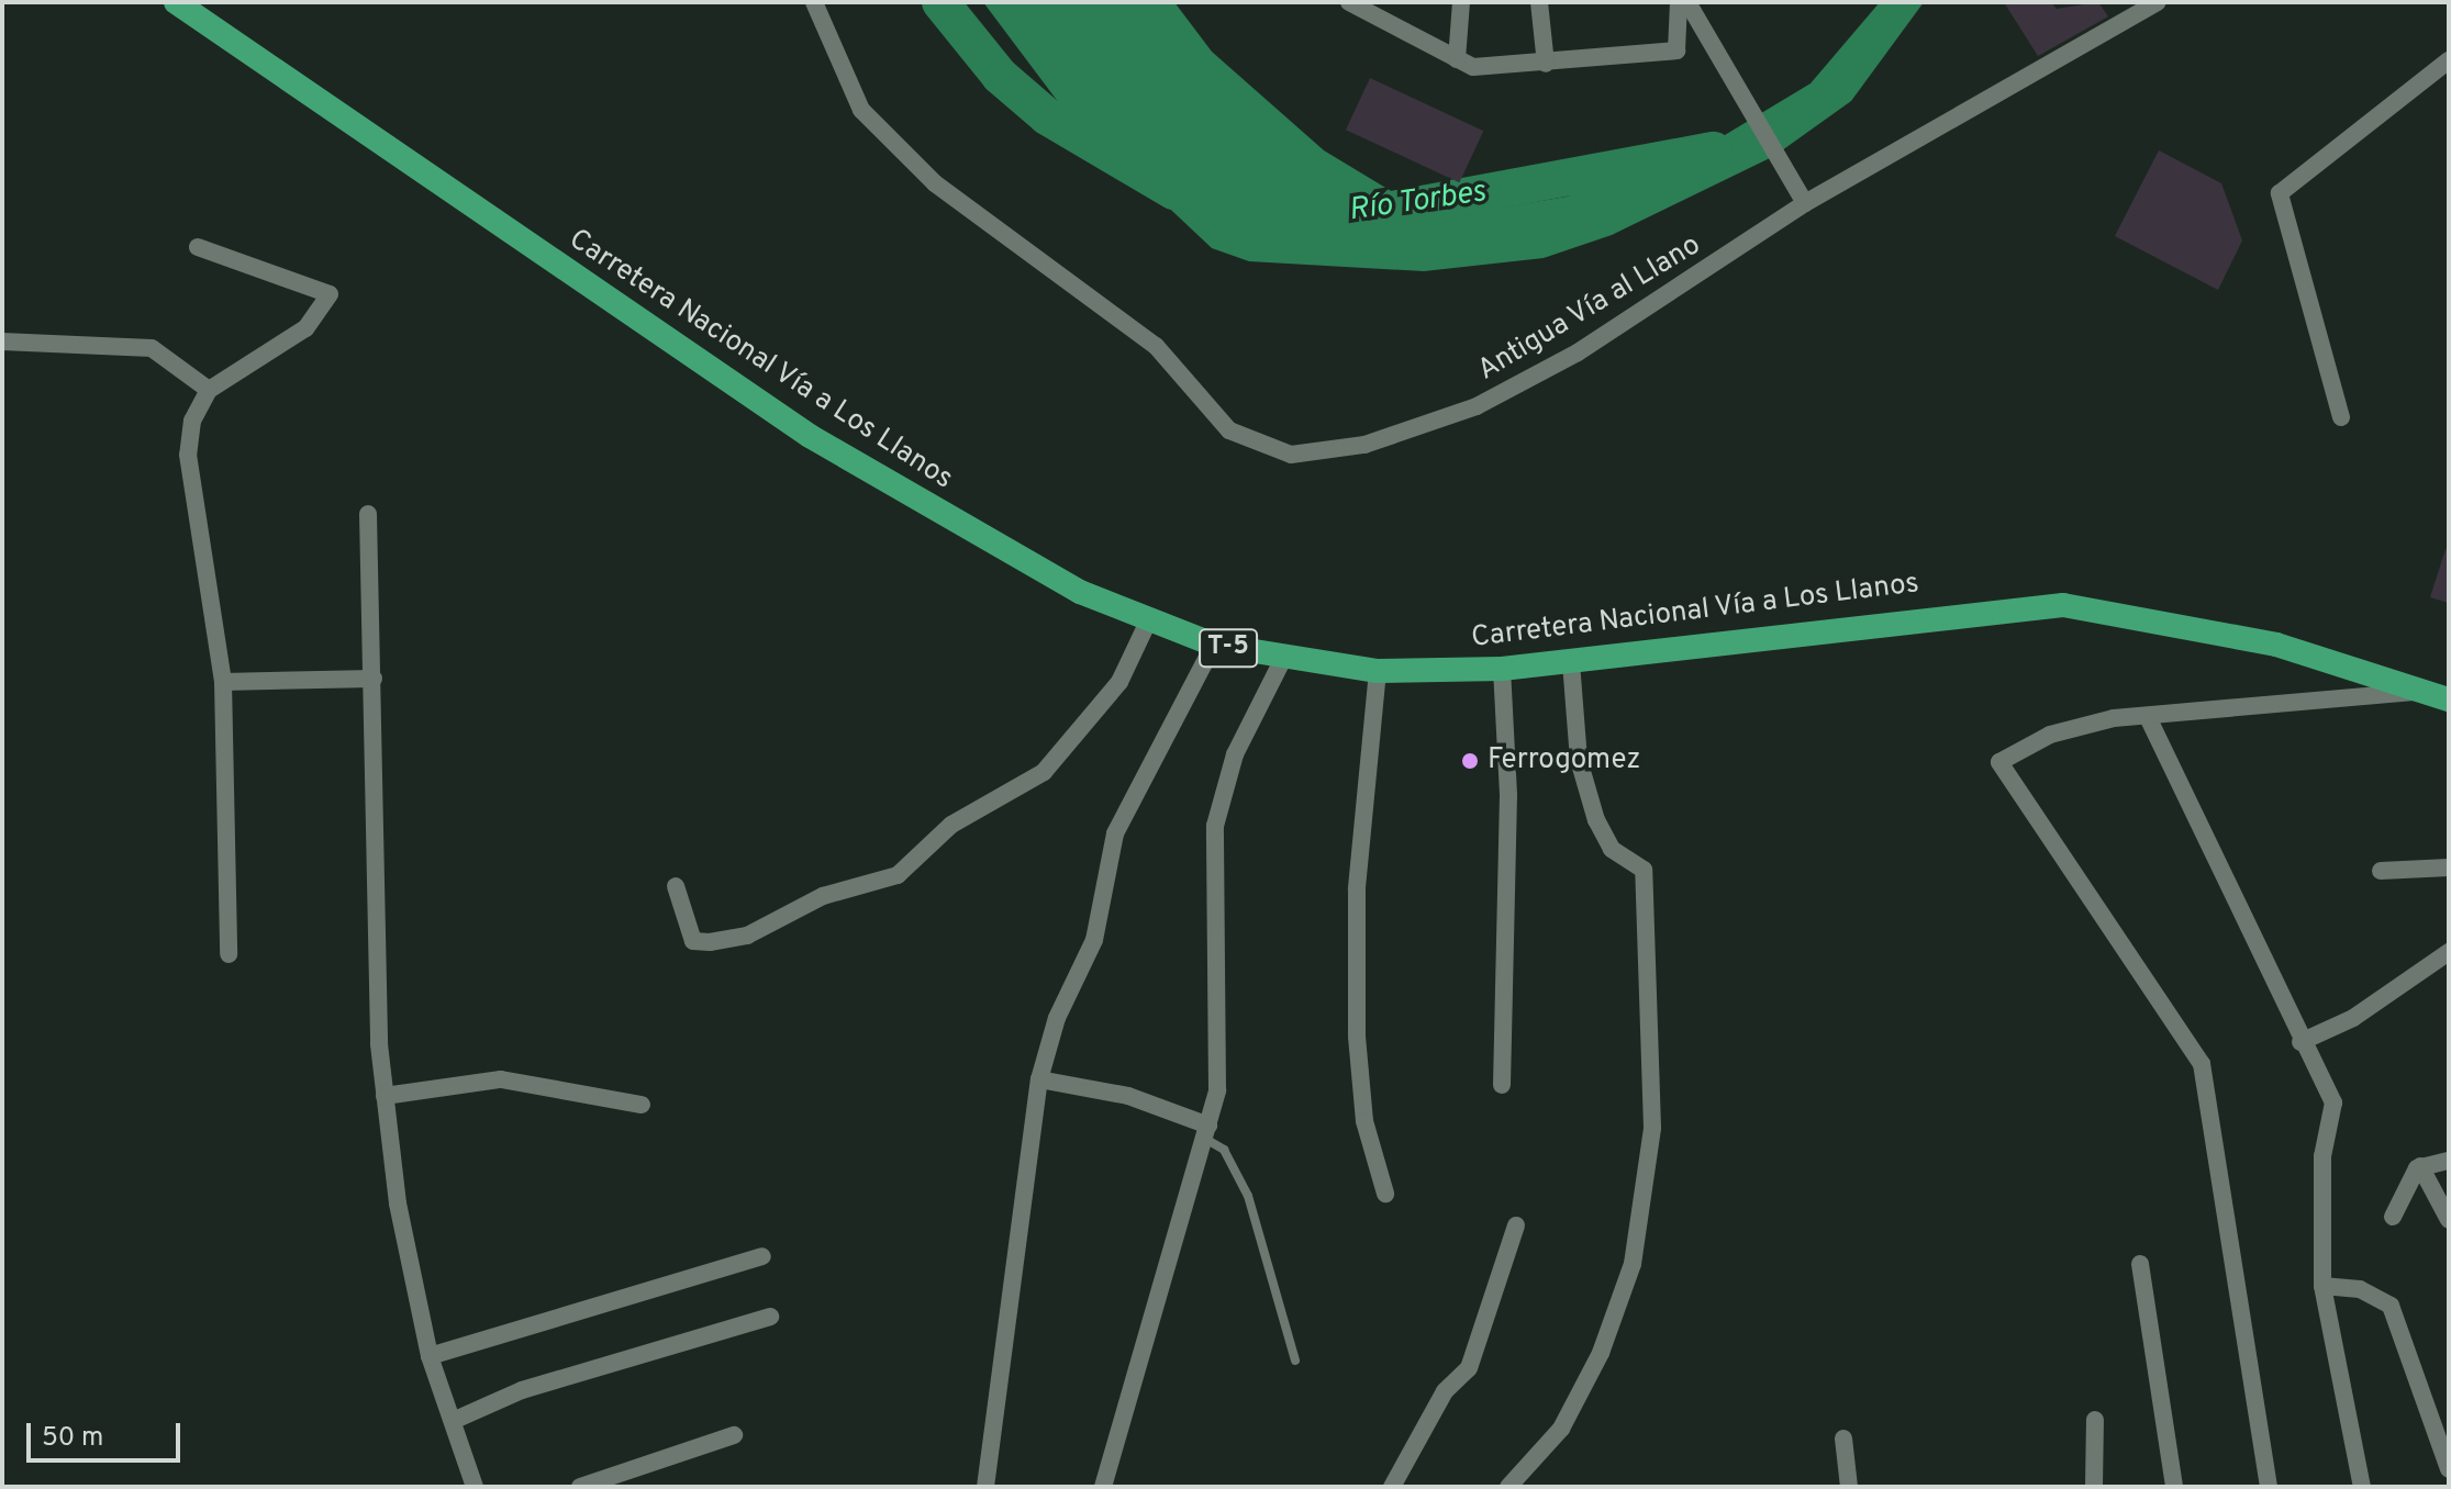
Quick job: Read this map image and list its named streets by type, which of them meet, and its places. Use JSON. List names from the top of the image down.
{
  "streets": {
    "highway": ["Carretera Nacional Vía a Los Llanos", "T-5"],
    "street": ["Antigua Vía al Llano"]
  },
  "water": ["Río Torbes"],
  "places": ["Ferrogomez"],
  "scale_bar": "50 m"
}
